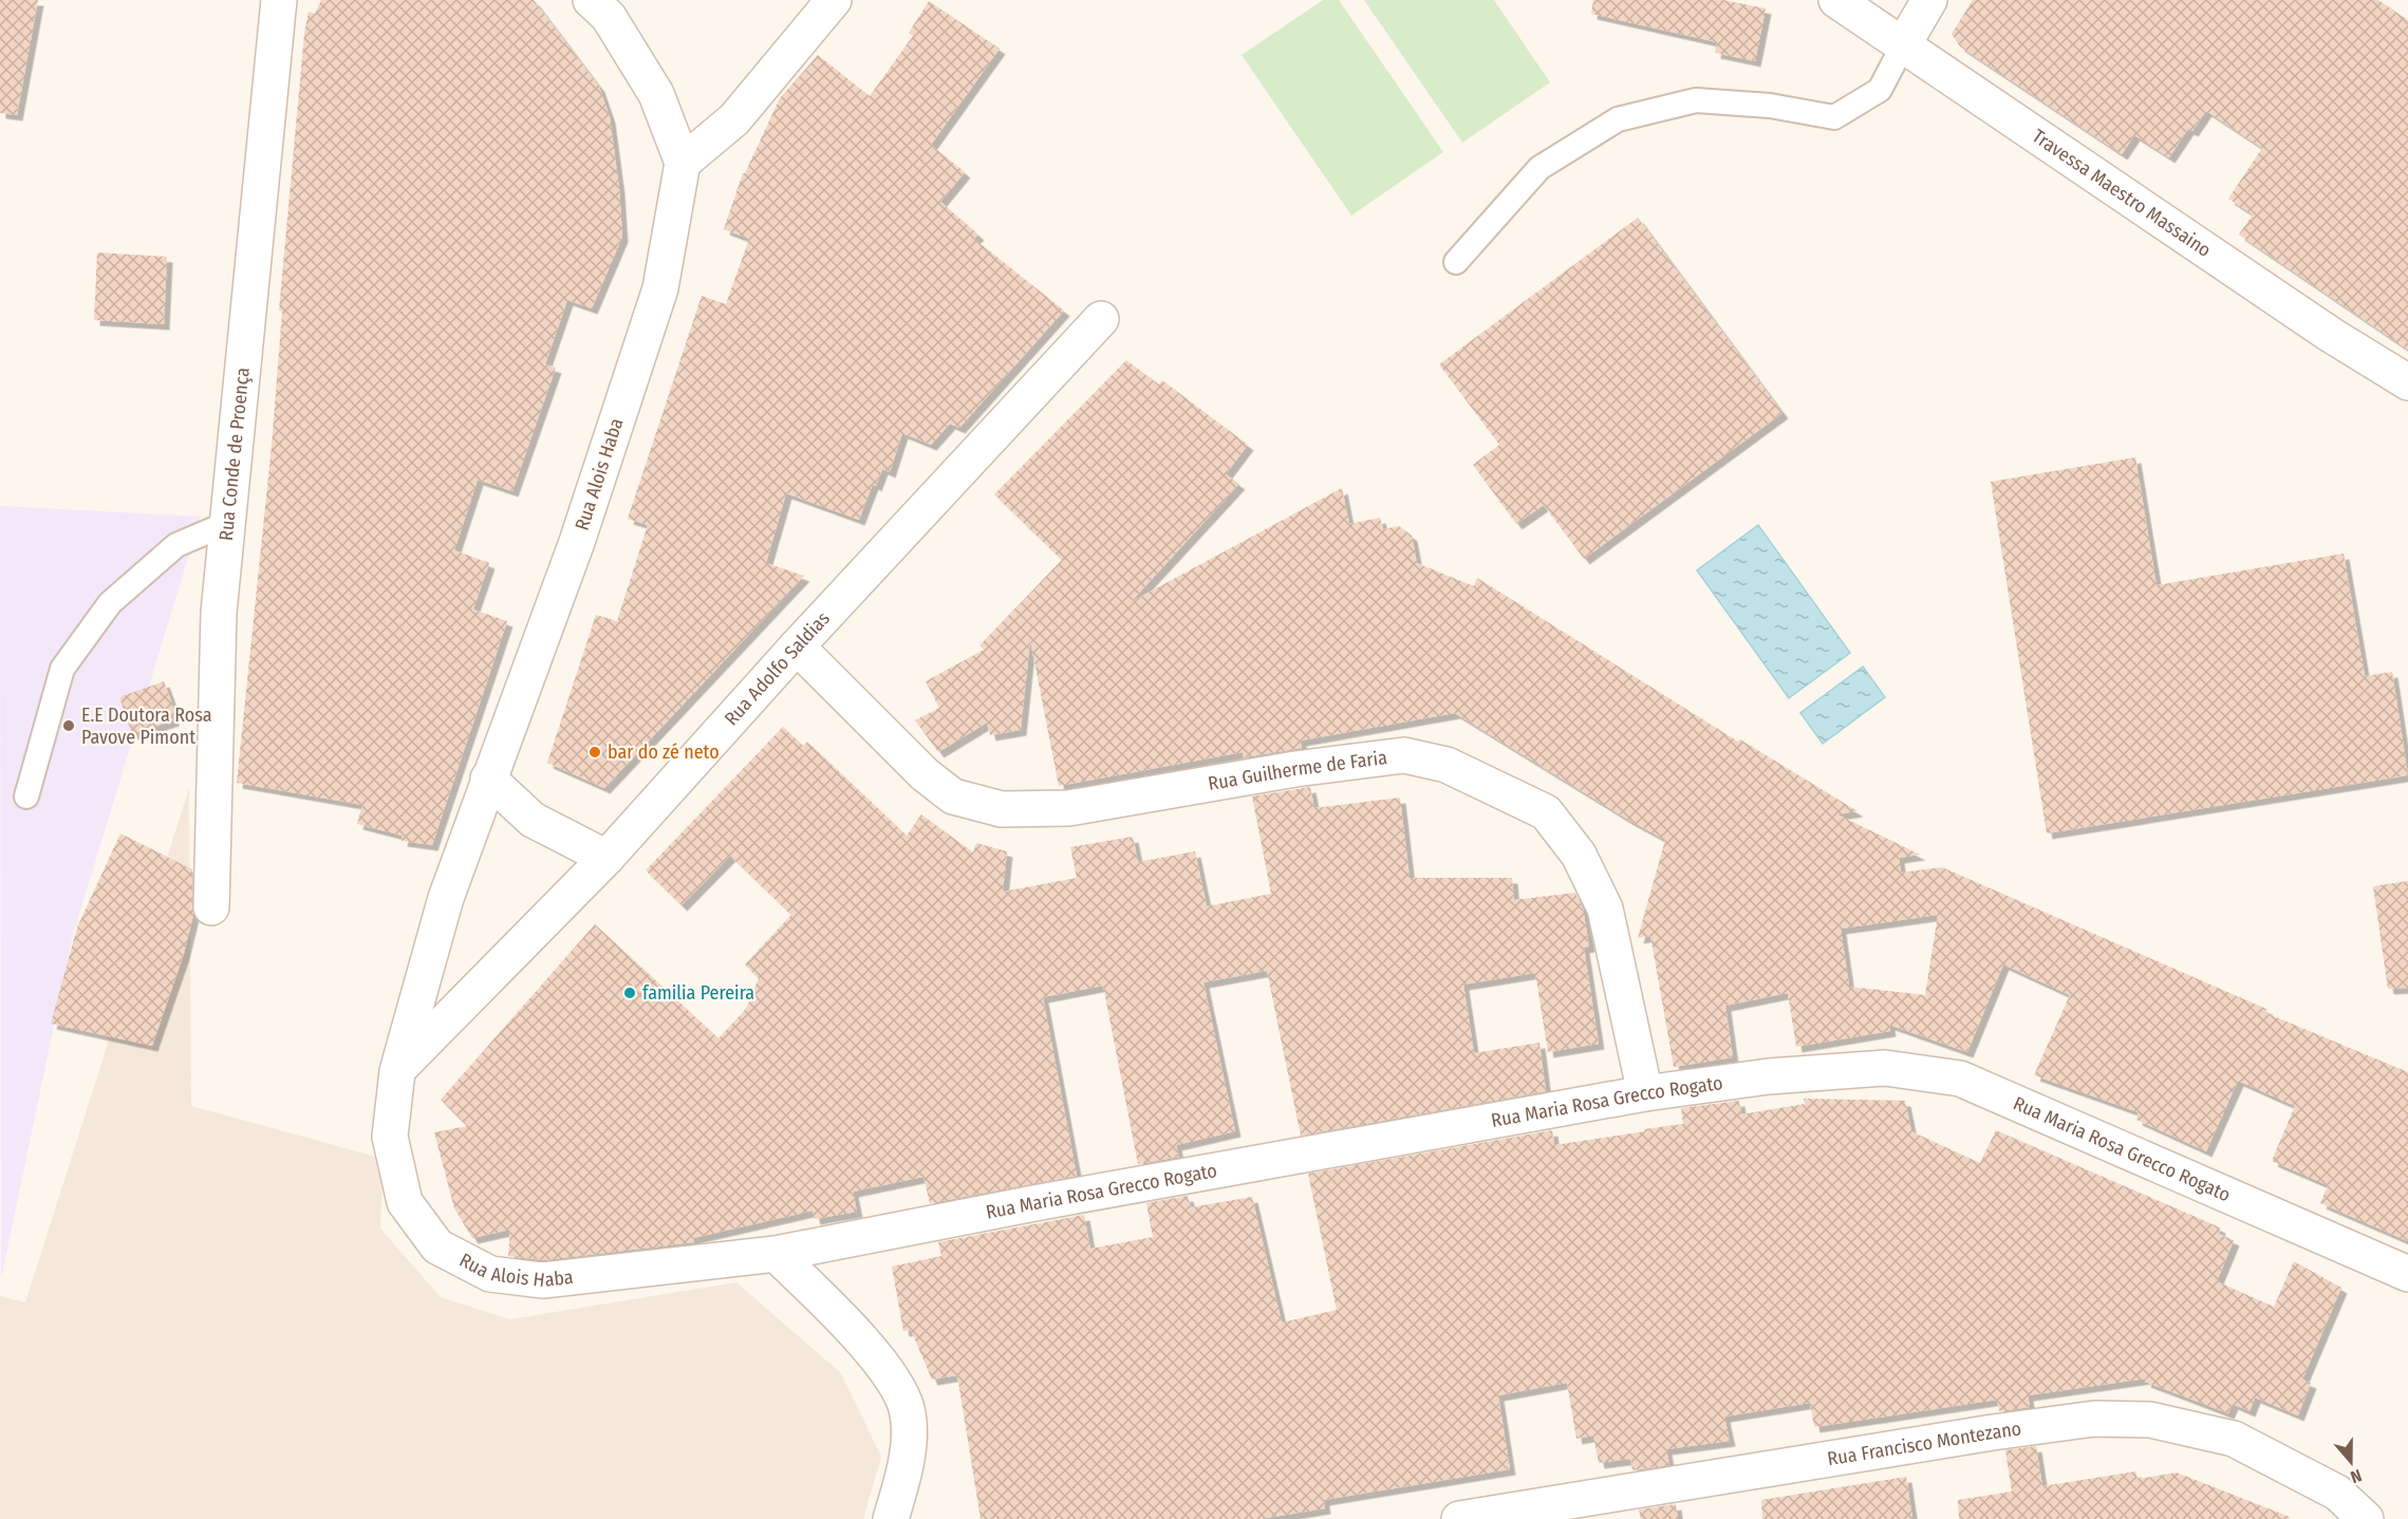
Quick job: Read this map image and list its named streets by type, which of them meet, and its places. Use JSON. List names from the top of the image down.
{
  "streets": {
    "street": [
      "Travessa Maestro Massaino",
      "Rua Conde de Proença",
      "Rua Alois Haba",
      "Rua Adolfo Saldias",
      "Rua Guilherme de Faria",
      "Rua Maria Rosa Grecco Rogato",
      "Rua Francisco Montezano"
    ]
  },
  "crossings": [
    ["Rua Alois Haba", "Rua Adolfo Saldias"],
    ["Rua Alois Haba", "Rua Maria Rosa Grecco Rogato"],
    ["Rua Adolfo Saldias", "Rua Guilherme de Faria"],
    ["Rua Guilherme de Faria", "Rua Maria Rosa Grecco Rogato"]
  ],
  "places": ["E.E Doutora Rosa Pavove Pimont", "bar do zé neto", "familia Pereira"],
  "north": "bottom"
}
